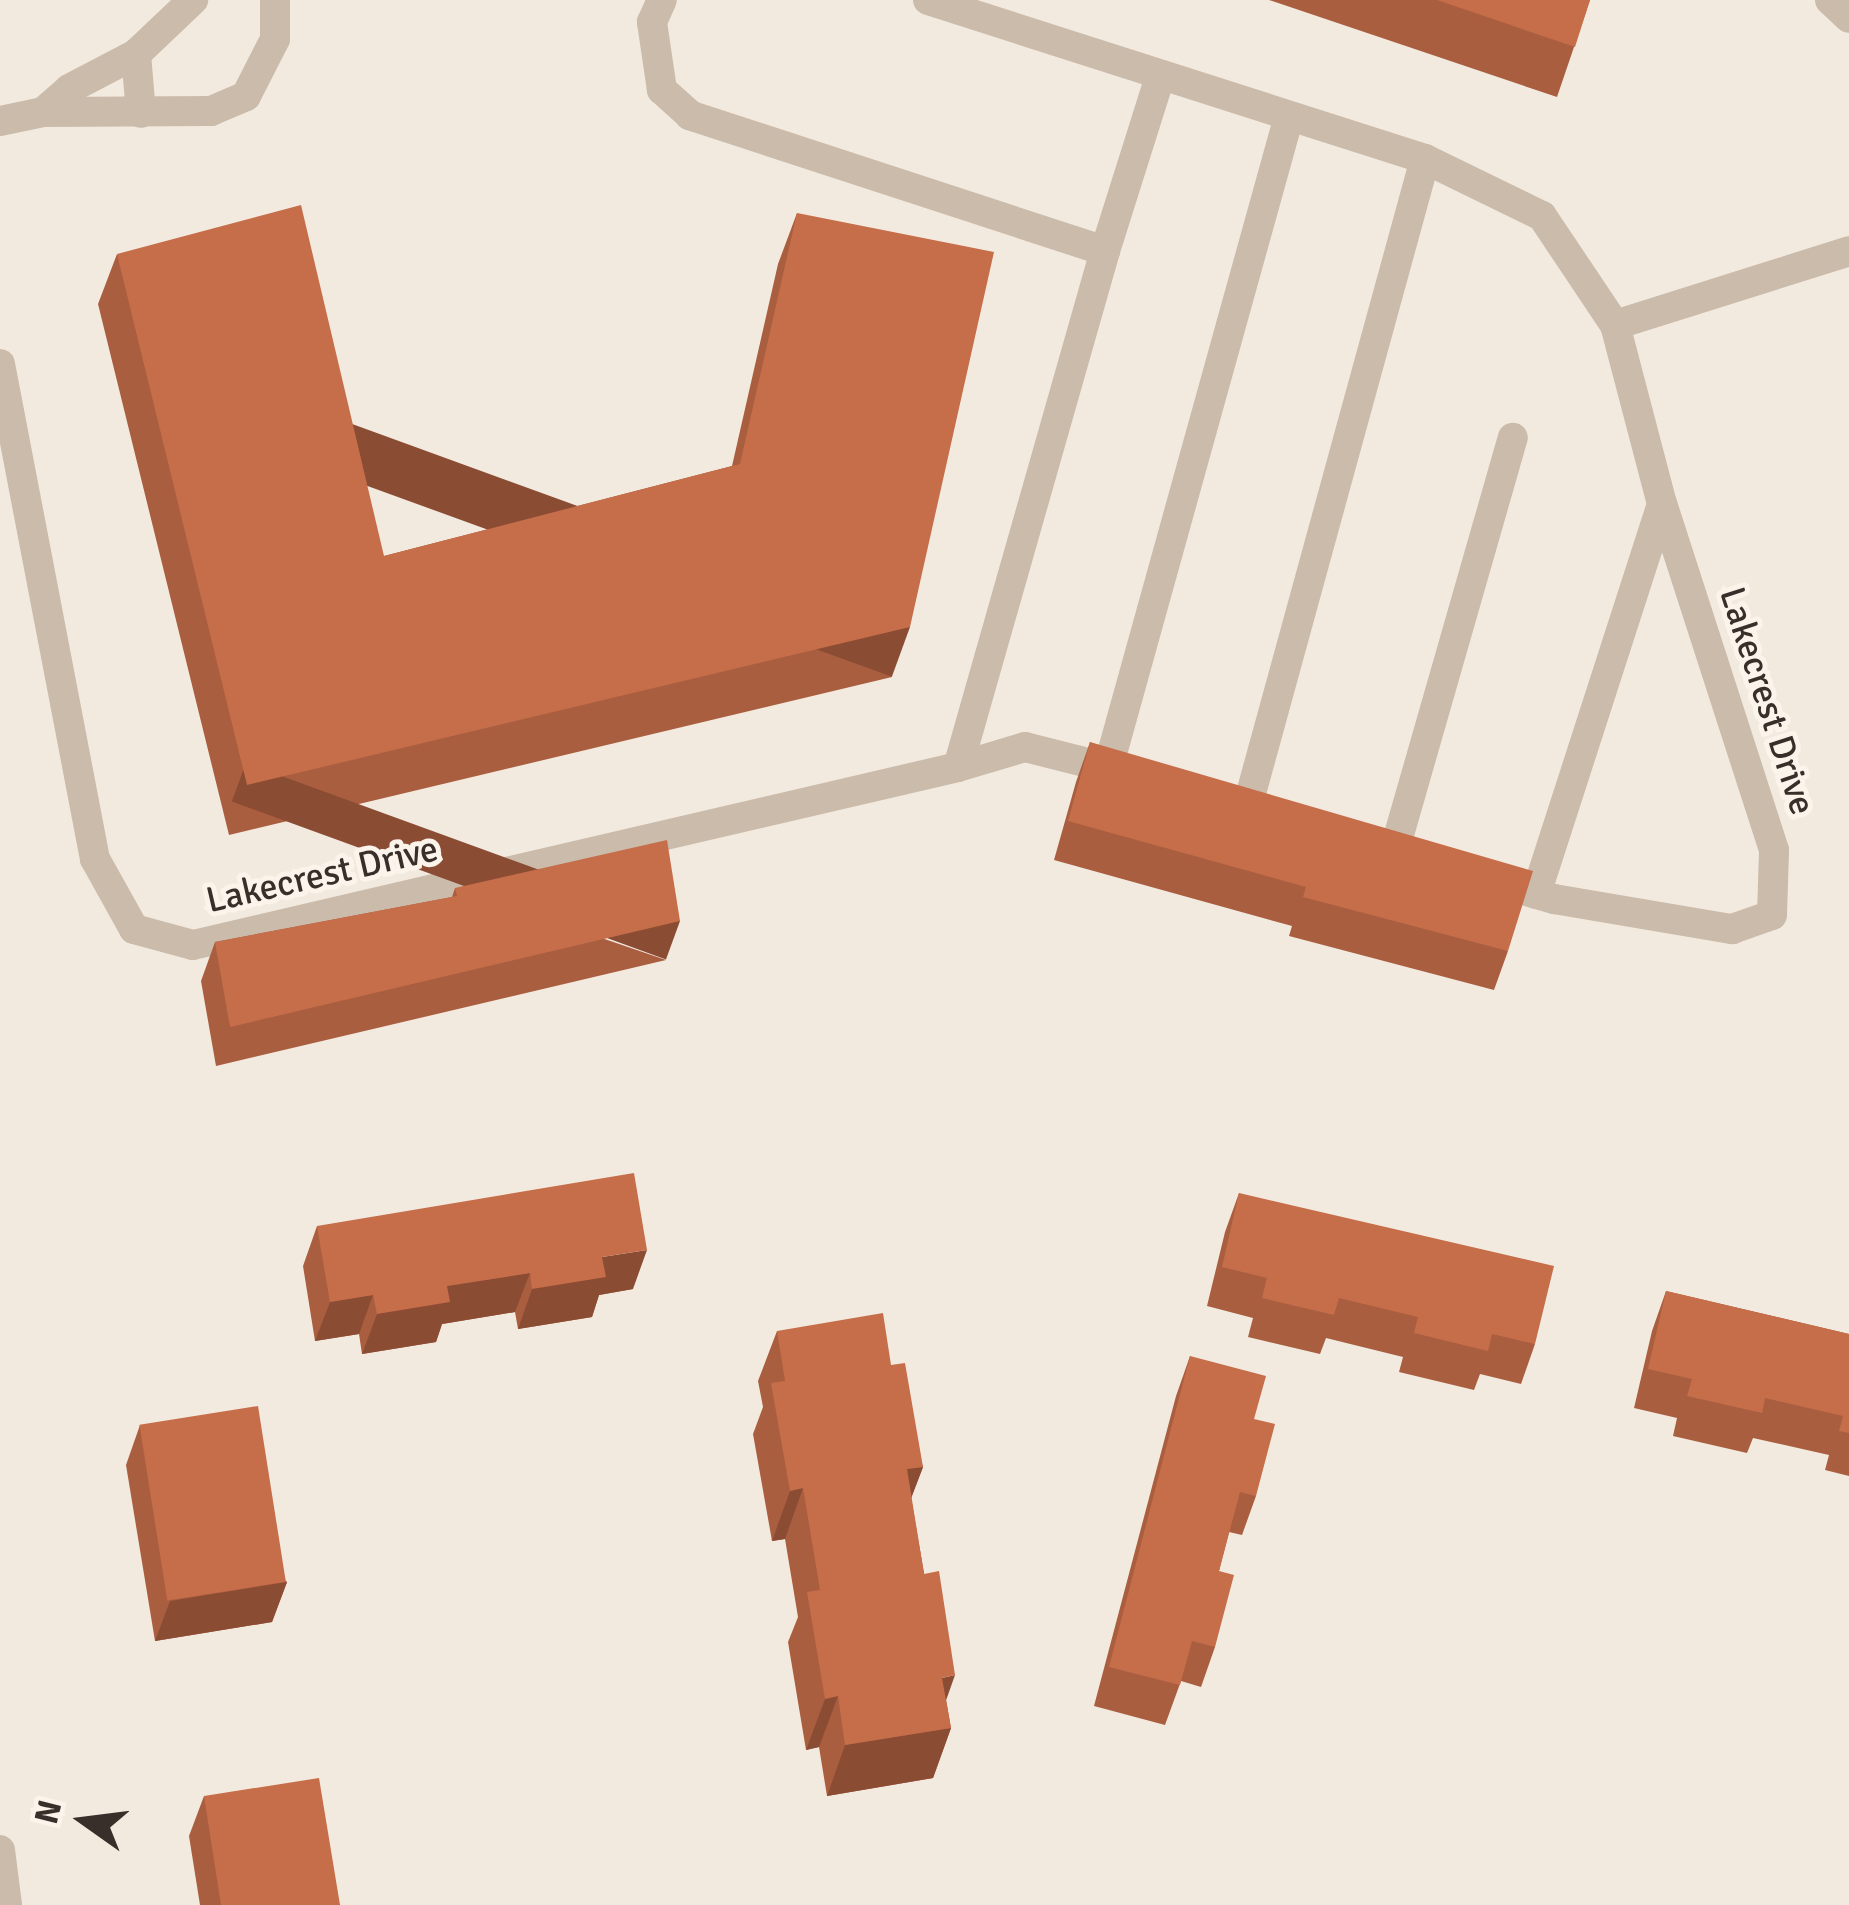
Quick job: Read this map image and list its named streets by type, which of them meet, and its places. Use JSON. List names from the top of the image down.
{
  "streets": {
    "street": ["Lakecrest Drive"]
  },
  "north": "left"
}
